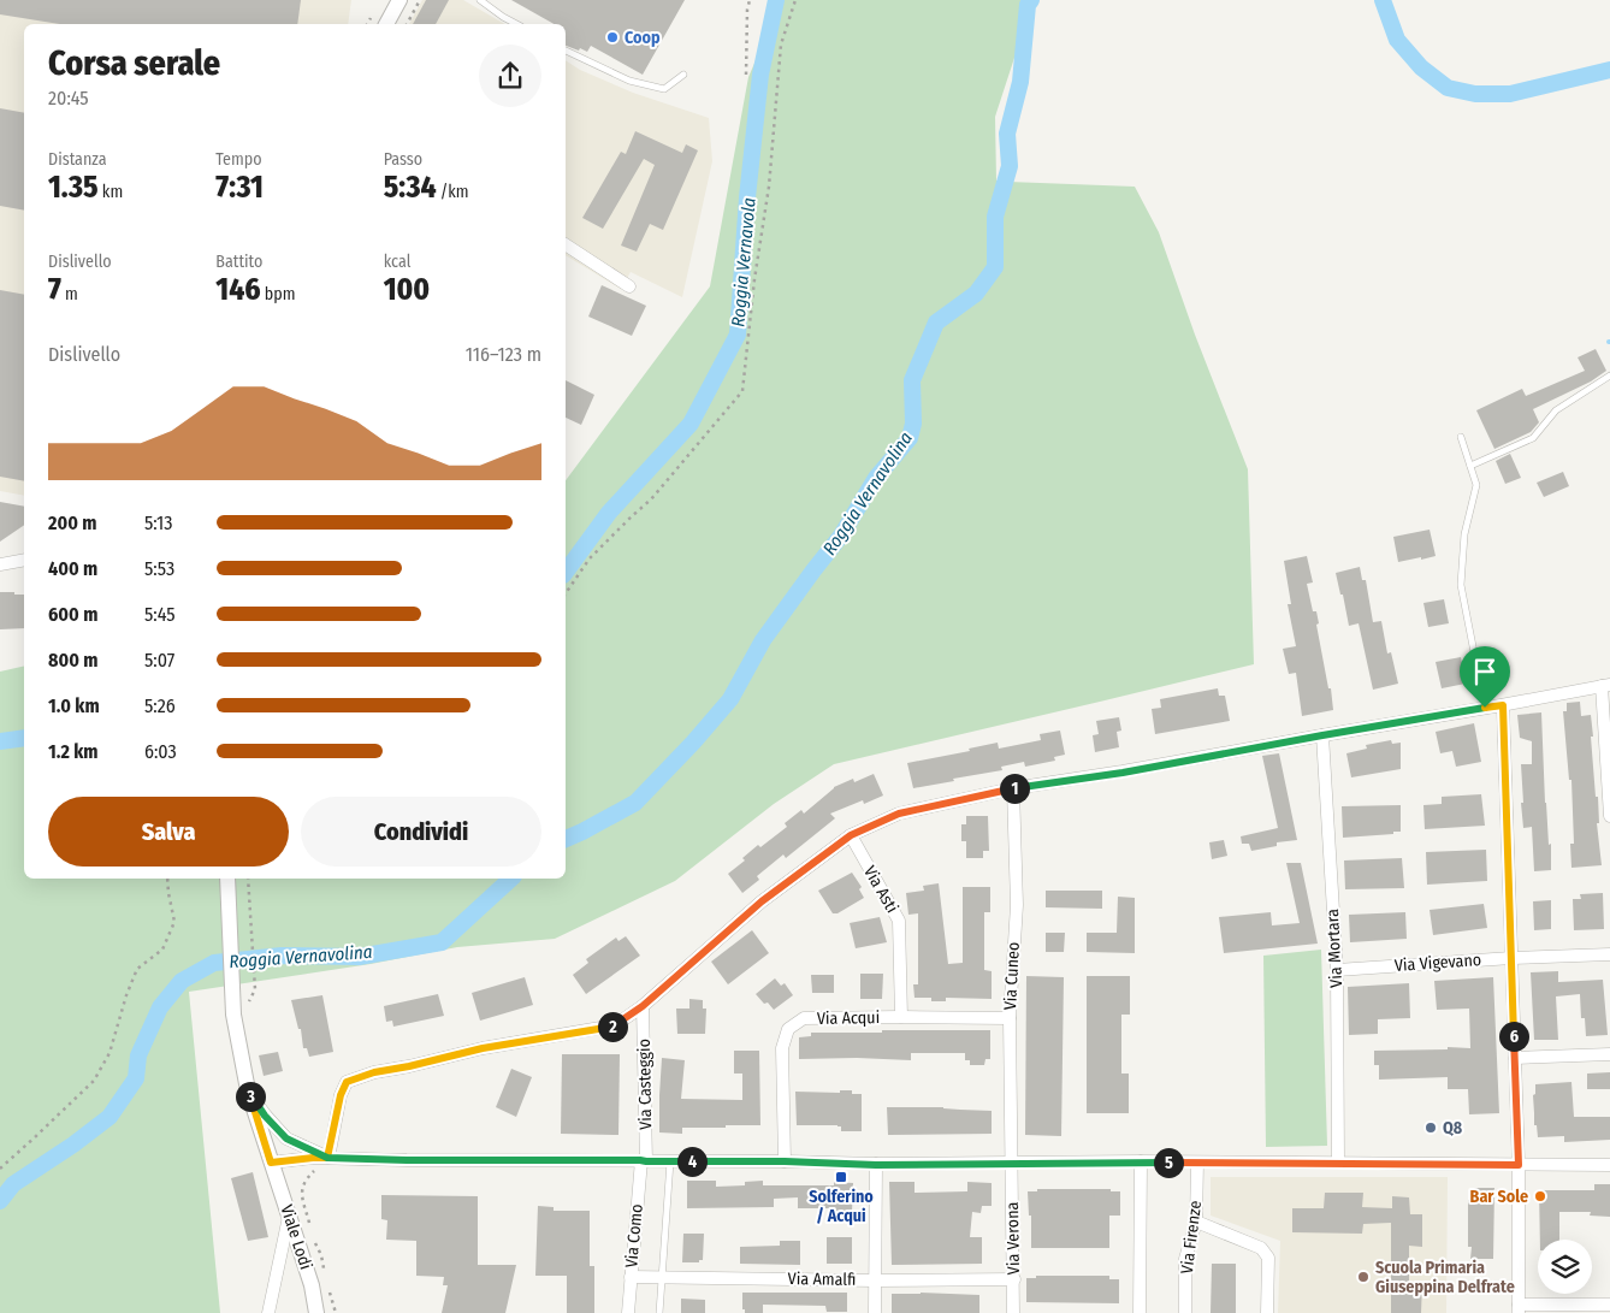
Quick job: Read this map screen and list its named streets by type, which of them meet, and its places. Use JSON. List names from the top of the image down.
{
  "streets": {
    "street": [
      "Via Asti",
      "Via Mortara",
      "Via Vigevano",
      "Via Cuneo",
      "Via Acqui",
      "Via Casteggio",
      "Via Como",
      "Viale Lodi",
      "Via Firenze",
      "Via Verona",
      "Via Amalfi"
    ]
  },
  "crossings": [
    ["Via Asti", "Via Acqui"],
    ["Via Mortara", "Via Vigevano"],
    ["Via Cuneo", "Via Acqui"],
    ["Via Cuneo", "Via Verona"],
    ["Via Casteggio", "Via Como"],
    ["Via Como", "Via Amalfi"],
    ["Via Verona", "Via Amalfi"]
  ],
  "water": ["Roggia Vernavola", "Roggia Vernavolina"],
  "places": {
    "other": [
      "Coop",
      "Q8",
      "Bar Sole",
      "Scuola Primaria Giuseppina Delfrate"
    ],
    "transit": ["Solferino / Acqui"]
  },
  "page": {
    "heading": ["Corsa serale", "20:45"],
    "stats": [
      ["Distanza", "1.35 km"],
      ["Tempo", "7:31"],
      ["Passo", "5:34 /km"],
      ["Dislivello", "7 m"],
      ["Battito", "146 bpm"],
      ["kcal", "100"]
    ],
    "chart": ["Dislivello", "116–123 m"],
    "list": [
      {
        "name": "200 m",
        "note": "5:13"
      },
      {
        "name": "400 m",
        "note": "5:53"
      },
      {
        "name": "600 m",
        "note": "5:45"
      },
      {
        "name": "800 m",
        "note": "5:07"
      },
      {
        "name": "1.0 km",
        "note": "5:26"
      },
      {
        "name": "1.2 km",
        "note": "6:03"
      }
    ],
    "pins": [
      "1",
      "2",
      "6",
      "3",
      "4",
      "5"
    ],
    "buttons": ["Salva", "Condividi"]
  }
}
